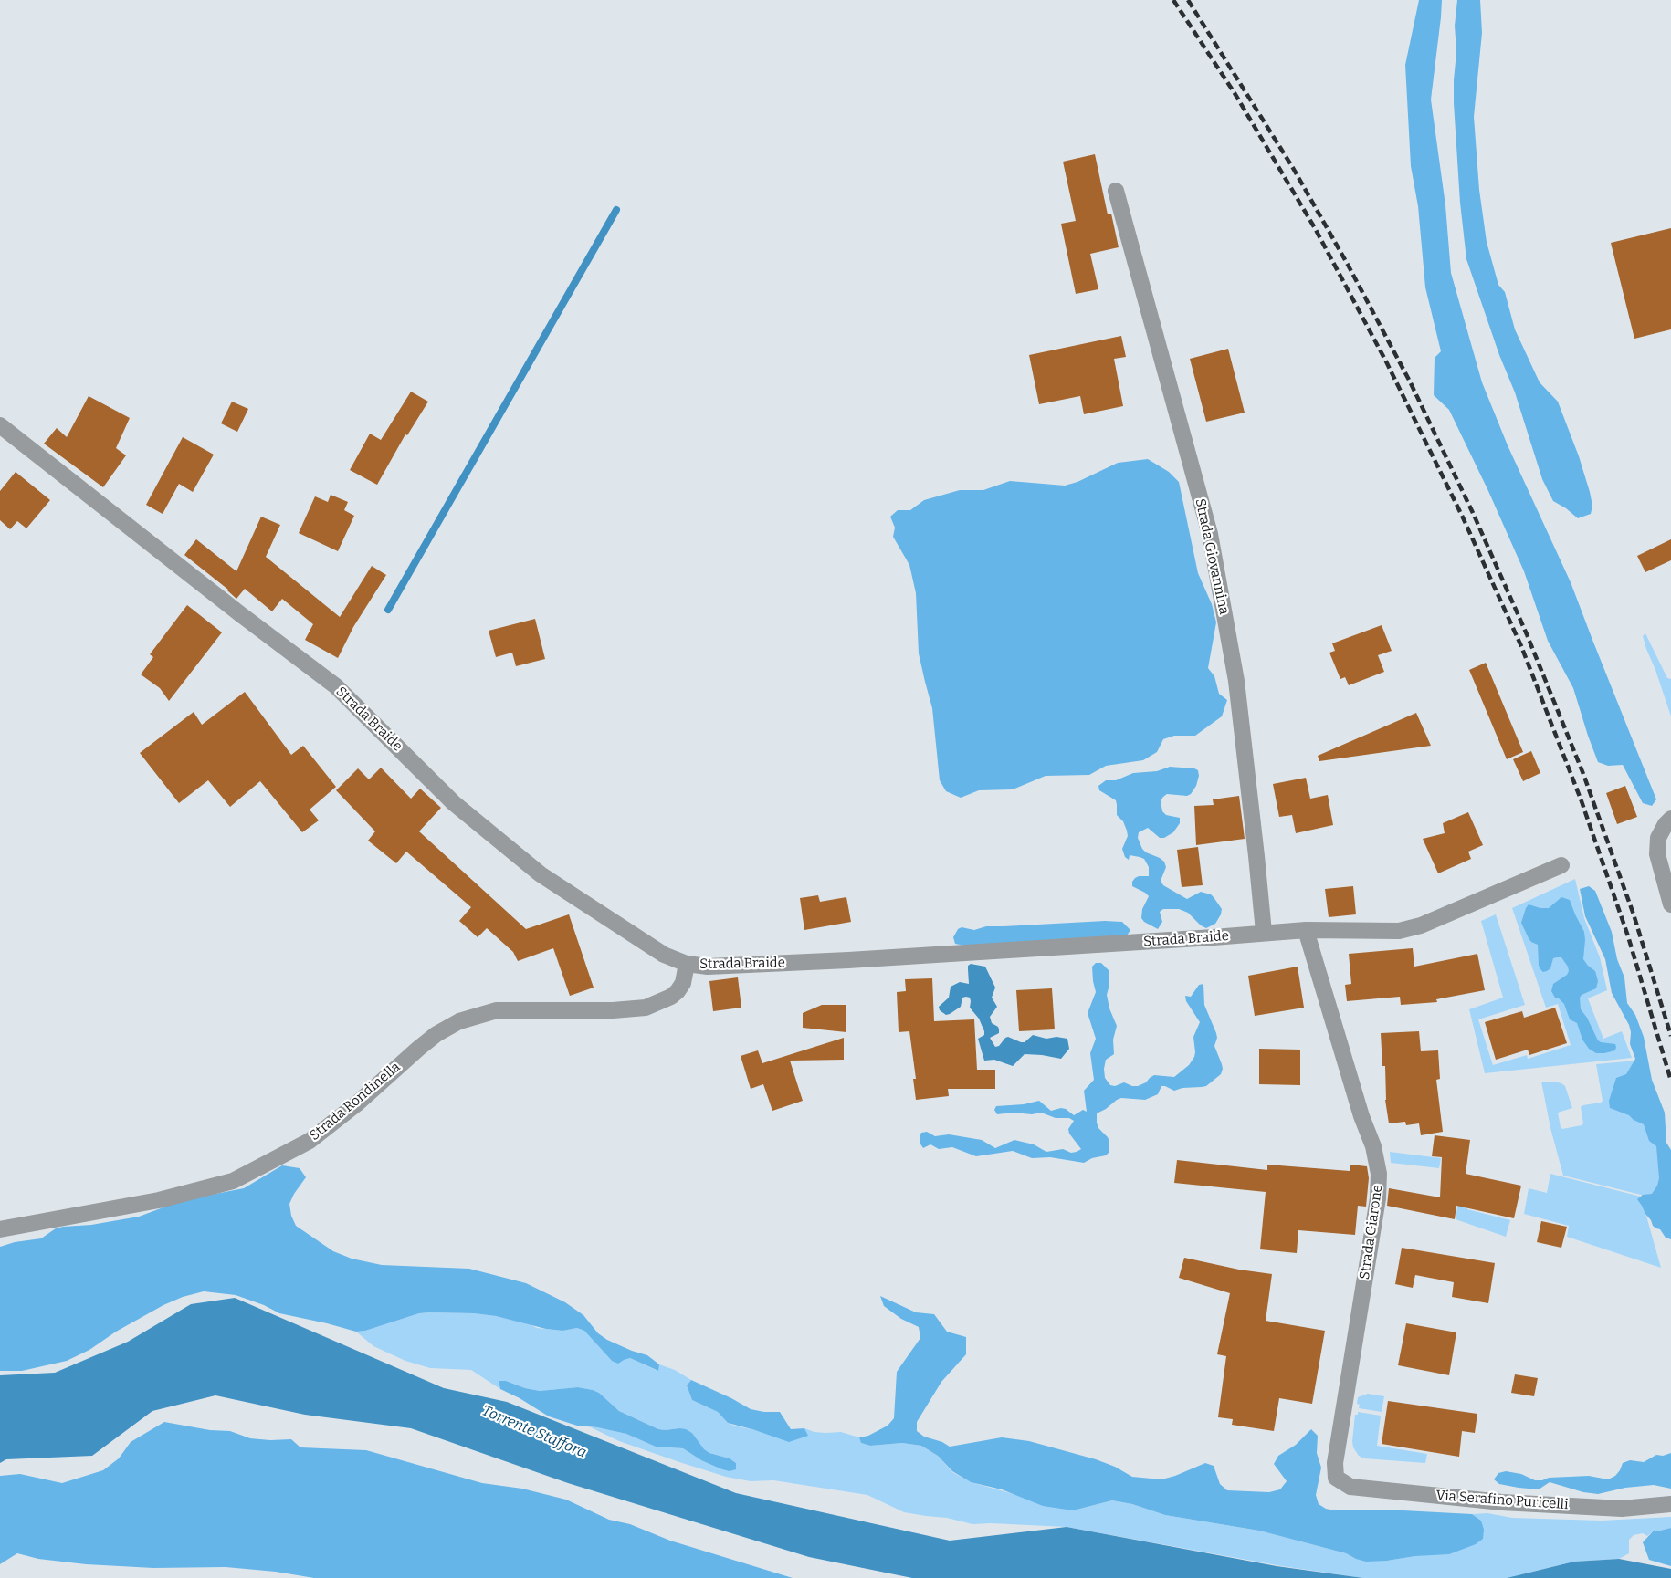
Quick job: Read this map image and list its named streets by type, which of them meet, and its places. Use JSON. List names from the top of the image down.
{
  "streets": {
    "street": [
      "Strada Giovannina",
      "Strada Braide",
      "Strada Rondinella",
      "Strada Giarone",
      "Via Serafino Puricelli"
    ]
  },
  "crossings": [
    ["Strada Giovannina", "Strada Braide"],
    ["Strada Braide", "Strada Rondinella"],
    ["Strada Braide", "Strada Giarone"],
    ["Strada Giarone", "Via Serafino Puricelli"]
  ],
  "water": ["Torrente Staffora"]
}
